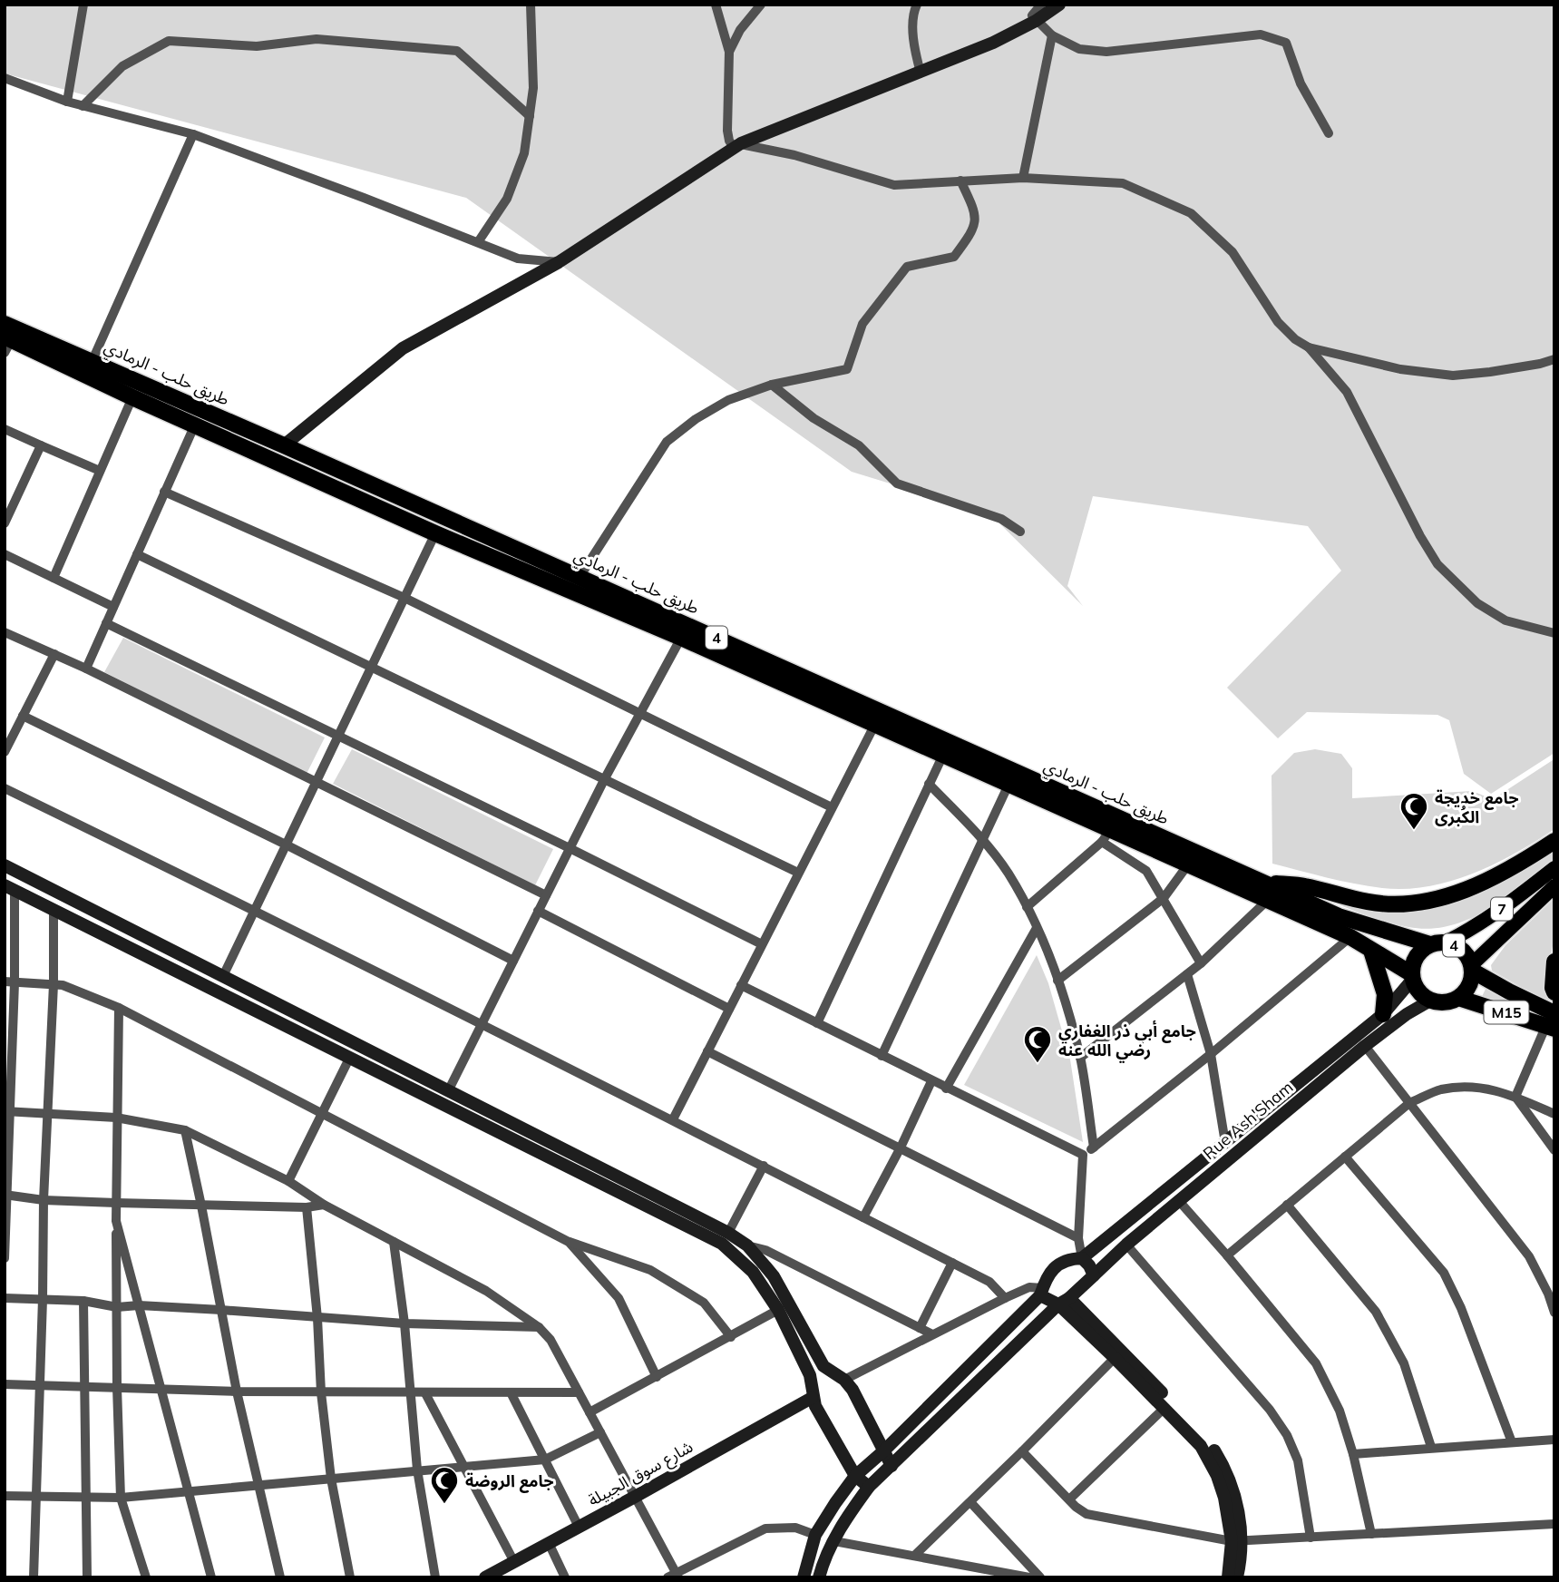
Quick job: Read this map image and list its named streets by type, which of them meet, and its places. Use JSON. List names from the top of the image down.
{
  "streets": {
    "highway": ["طريق حلب - الرمادي", "4", "M15"],
    "main road": ["7"],
    "street": ["Rue Ash'Sham", "شارع سوق الجبيلة"]
  },
  "crossings": [
    ["طريق حلب - الرمادي", "4"],
    ["طريق حلب - الرمادي", "7"],
    ["طريق حلب - الرمادي", "M15"],
    ["طريق حلب - الرمادي", "Rue Ash'Sham"],
    ["4", "7"],
    ["4", "M15"],
    ["4", "Rue Ash'Sham"],
    ["7", "M15"],
    ["7", "Rue Ash'Sham"],
    ["M15", "Rue Ash'Sham"]
  ],
  "places": {
    "mosque": ["جامع خديجة الكُبرى", "جامع أبي ذر الغفاري رضي الله عنه", "جامع الروضة"]
  }
}
